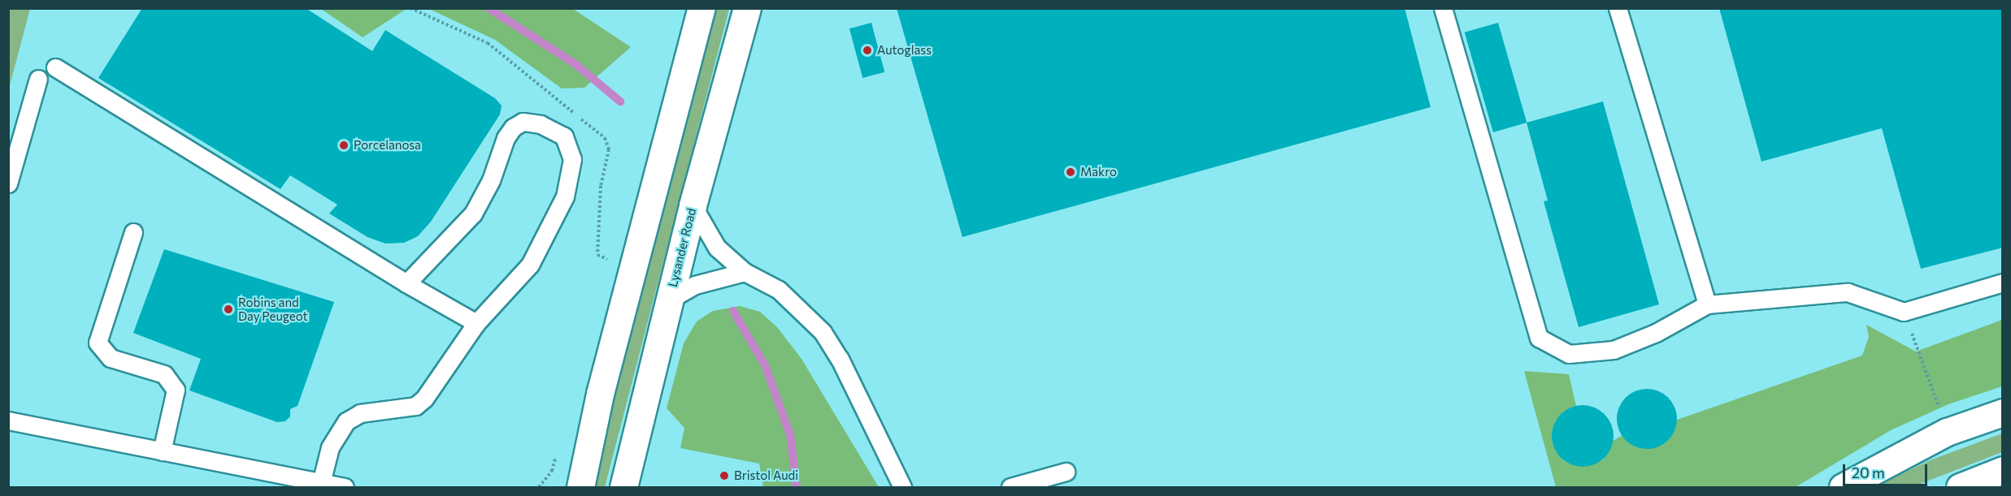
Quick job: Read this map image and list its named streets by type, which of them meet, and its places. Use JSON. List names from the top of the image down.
{
  "streets": {
    "street": ["Lysander Road"]
  },
  "places": [
    "Autoglass",
    "Porcelanosa",
    "Makro",
    "Robins and Day Peugeot",
    "Bristol Audi"
  ],
  "scale_bar": "20 m"
}
